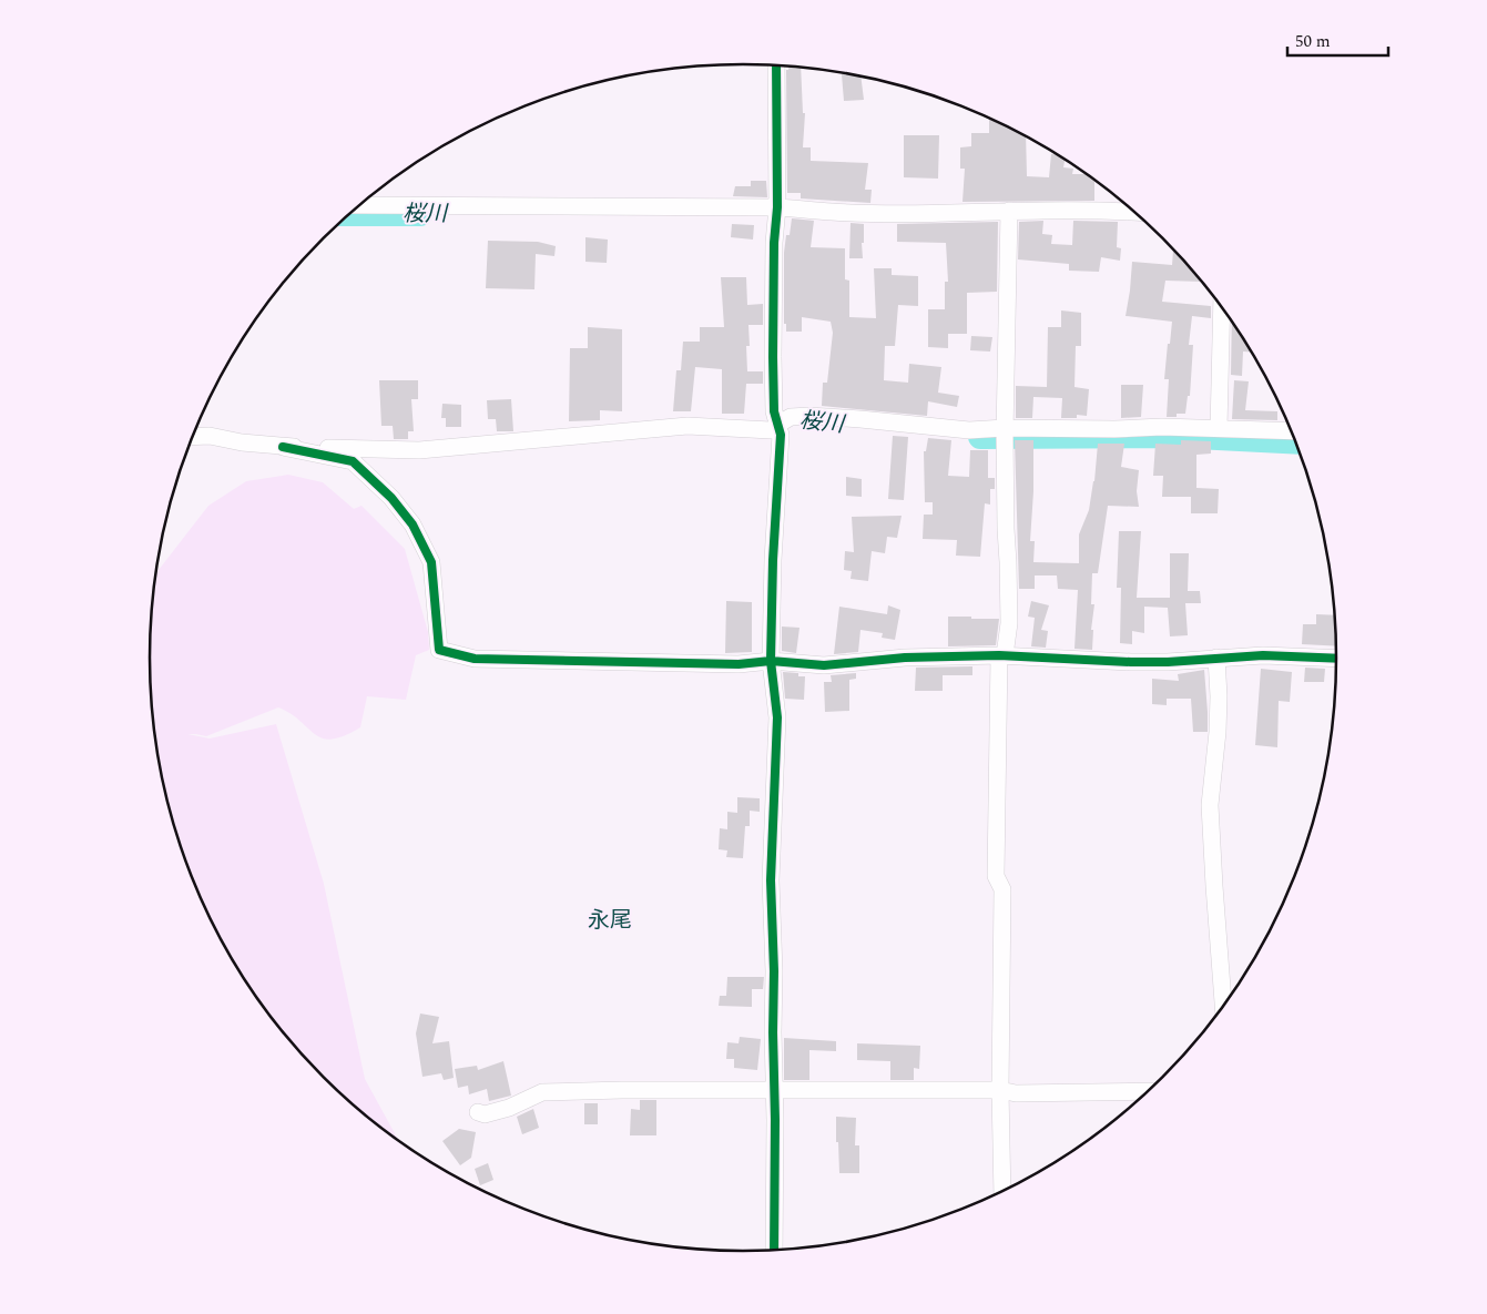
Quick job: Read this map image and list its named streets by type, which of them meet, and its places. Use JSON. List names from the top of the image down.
{
  "districts": ["永尾"],
  "water": ["桜川"],
  "scale_bar": "50 m"
}
